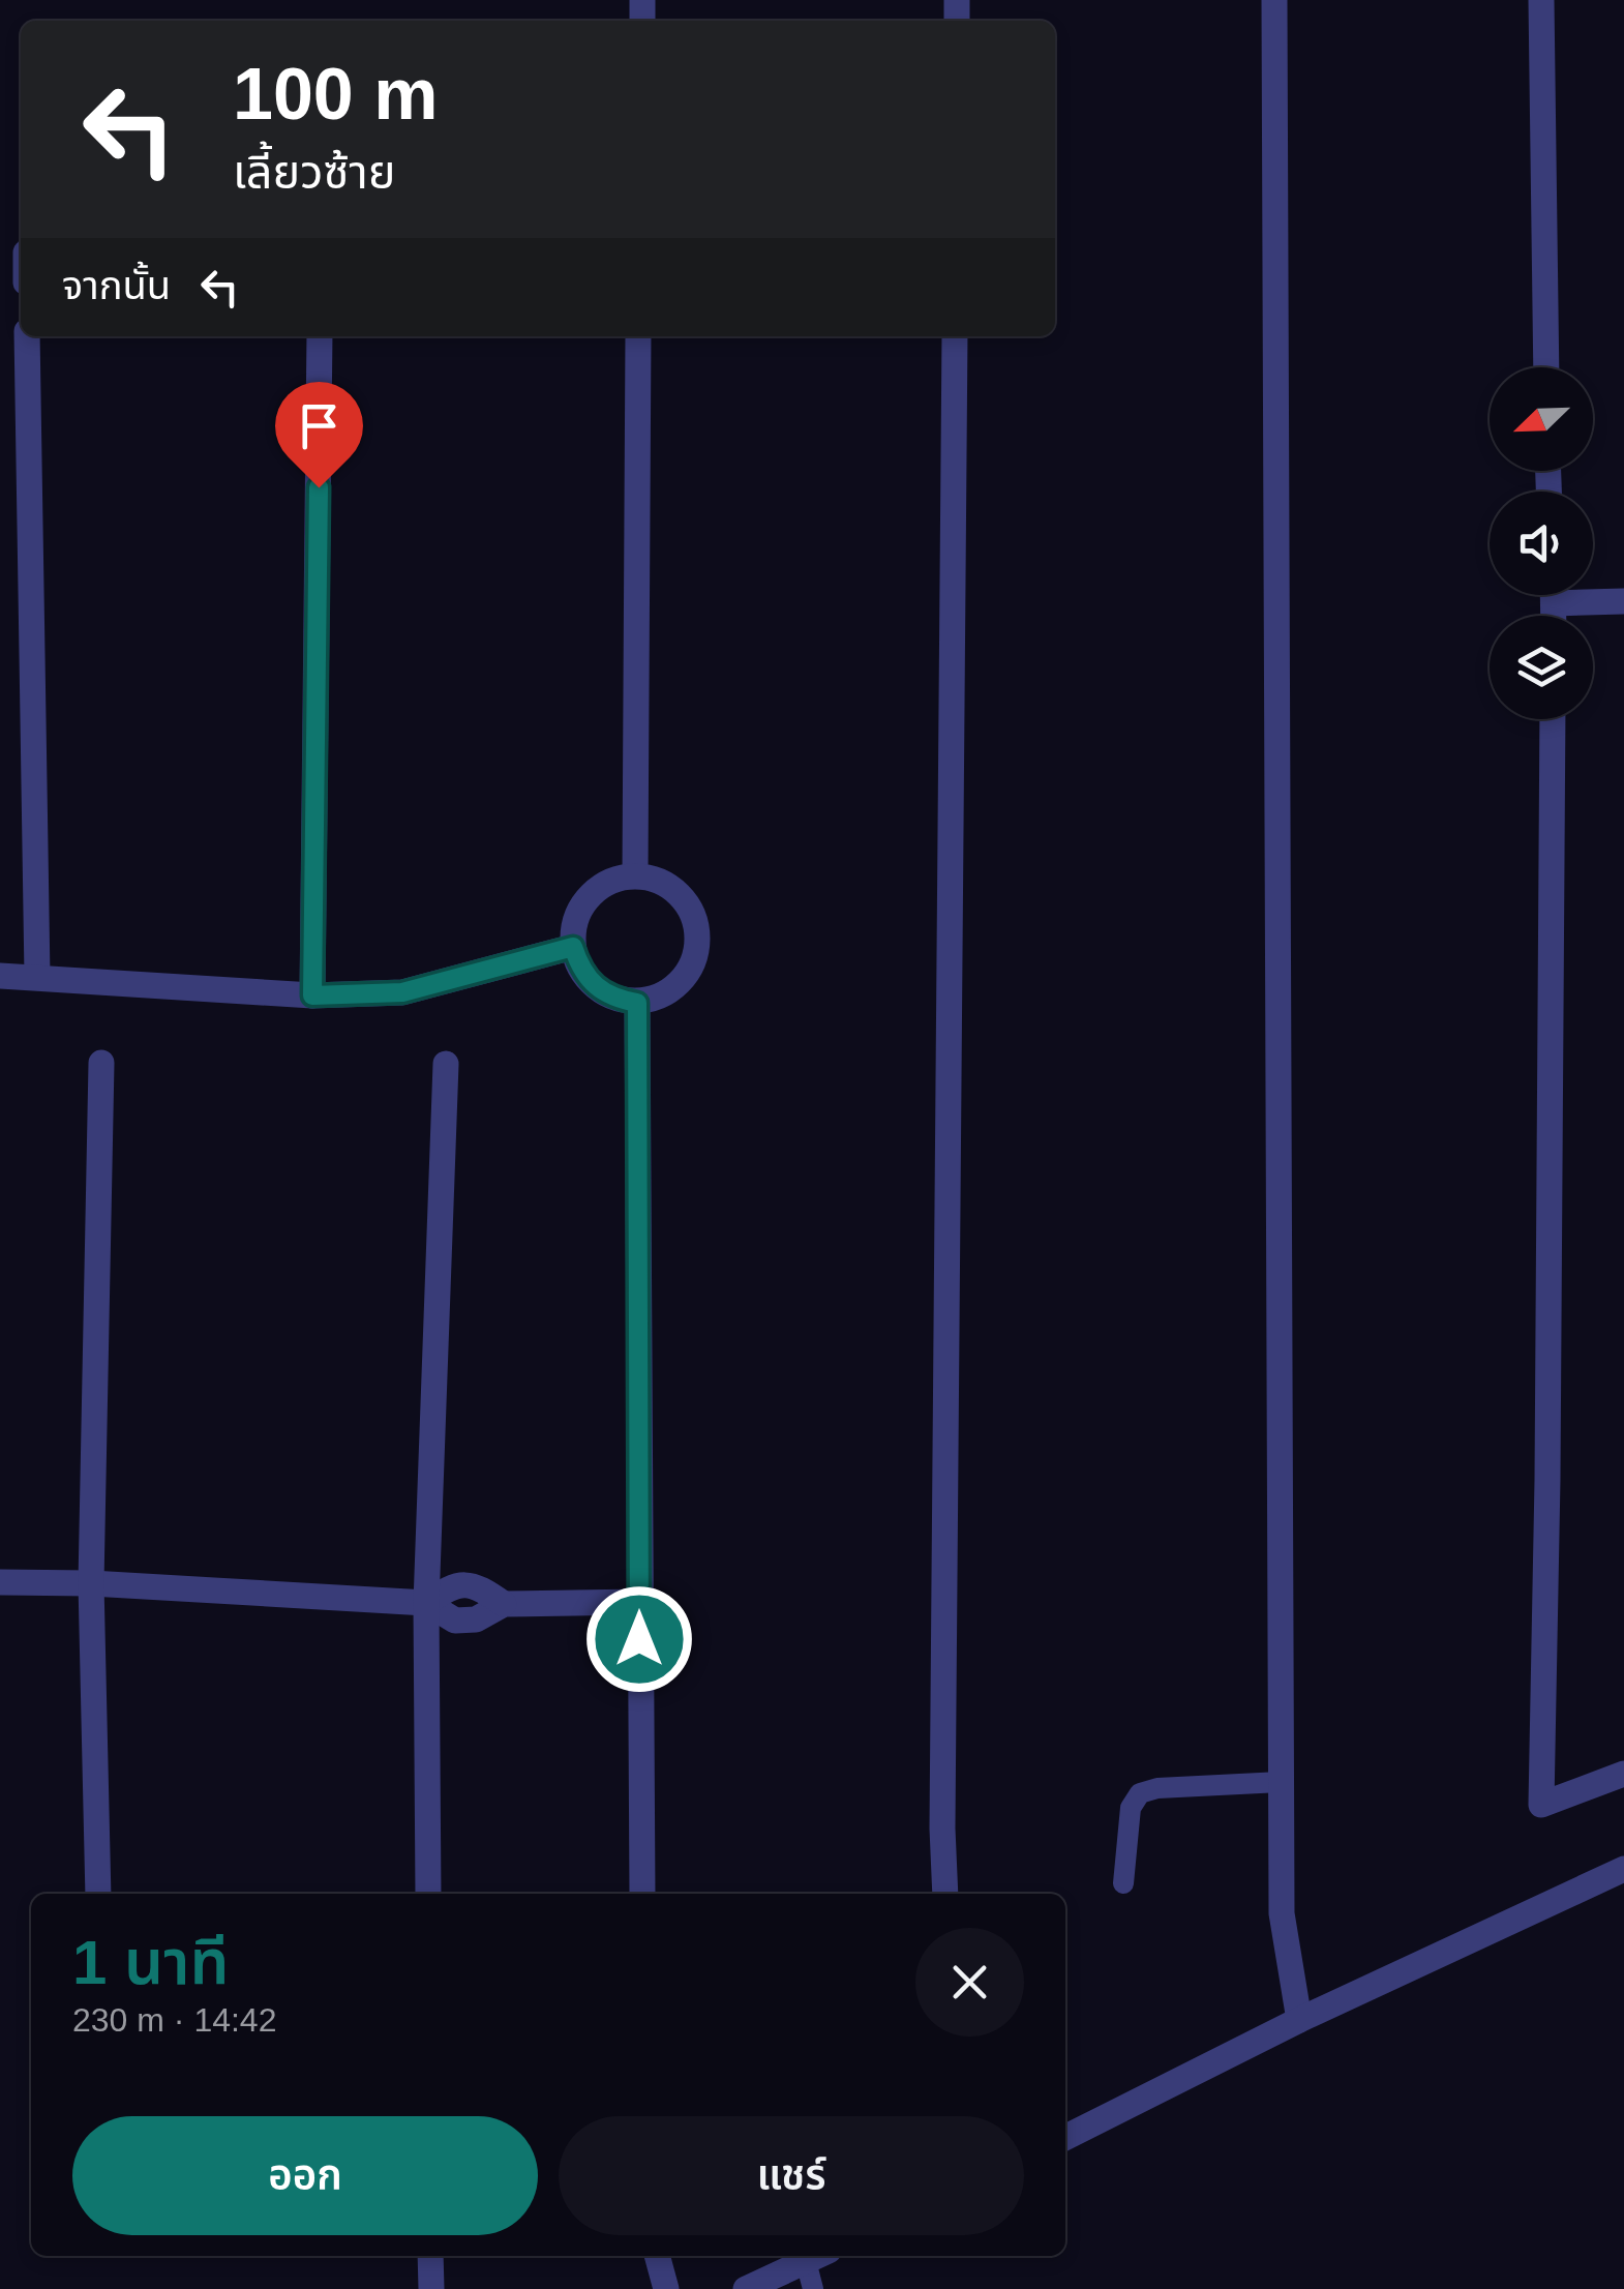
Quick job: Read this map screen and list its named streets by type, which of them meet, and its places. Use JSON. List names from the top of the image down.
{
  "north": "bottom left",
  "page": {
    "turn": ["100 m", "เลี้ยวซ้าย"],
    "then": "จากนั้น",
    "heading": ["1 นาที", "230 m · 14:42"],
    "buttons": ["ออก", "แชร์"]
  }
}
